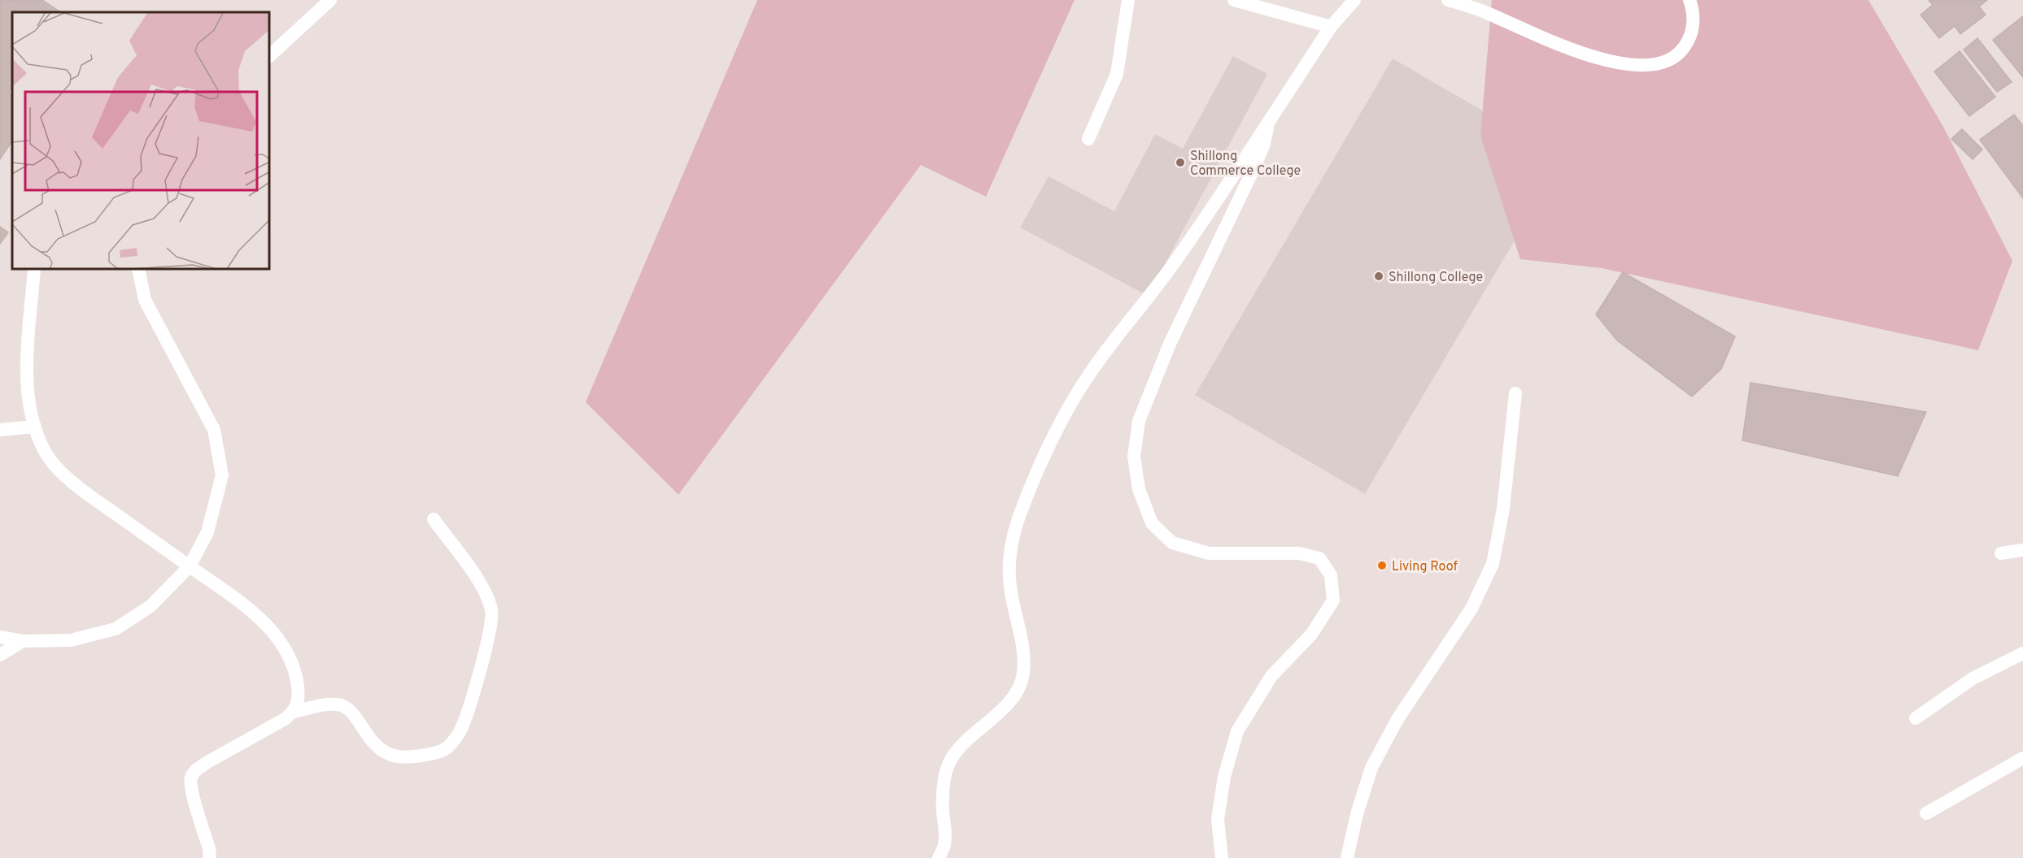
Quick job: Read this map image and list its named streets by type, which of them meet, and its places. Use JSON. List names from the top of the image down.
{
  "places": ["Shillong Commerce College", "Shillong College", "Living Roof"]
}
